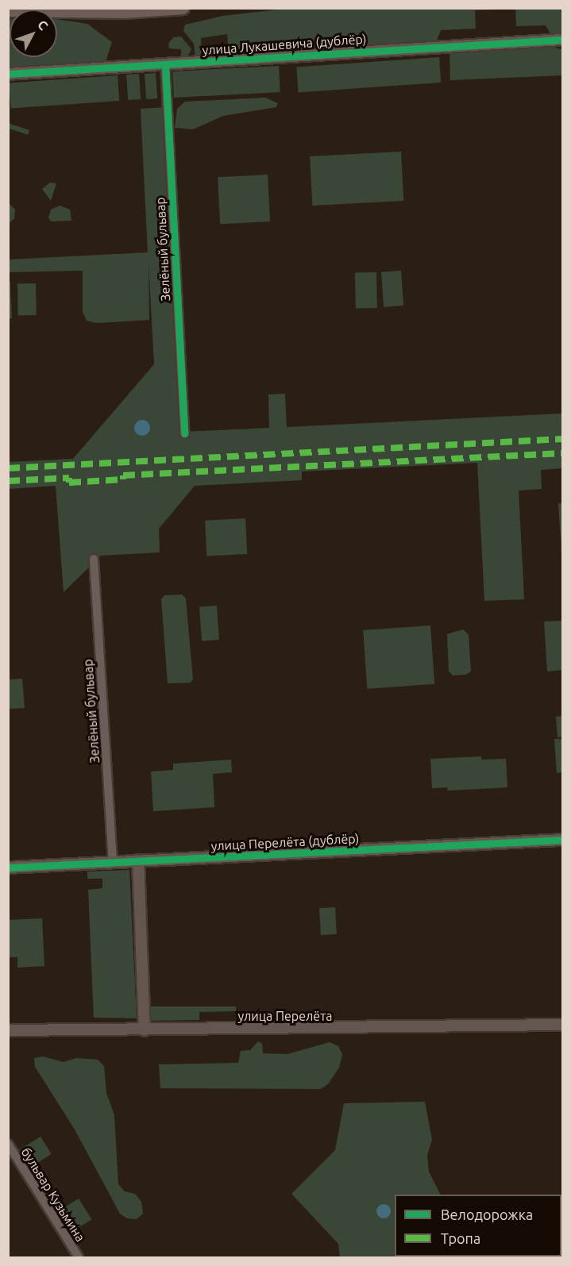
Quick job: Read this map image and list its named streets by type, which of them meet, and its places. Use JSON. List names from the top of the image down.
{
  "streets": {
    "street": [
      "улица Лукашевича (дублёр)",
      "Зелёный бульвар",
      "улица Перелёта (дублёр)",
      "улица Перелёта",
      "бульвар Кузьмина"
    ]
  },
  "crossings": [
    ["улица Лукашевича (дублёр)", "Зелёный бульвар"],
    ["Зелёный бульвар", "улица Перелёта (дублёр)"]
  ],
  "legend": ["Велодорожка", "Тропа"],
  "north": "top right"
}
